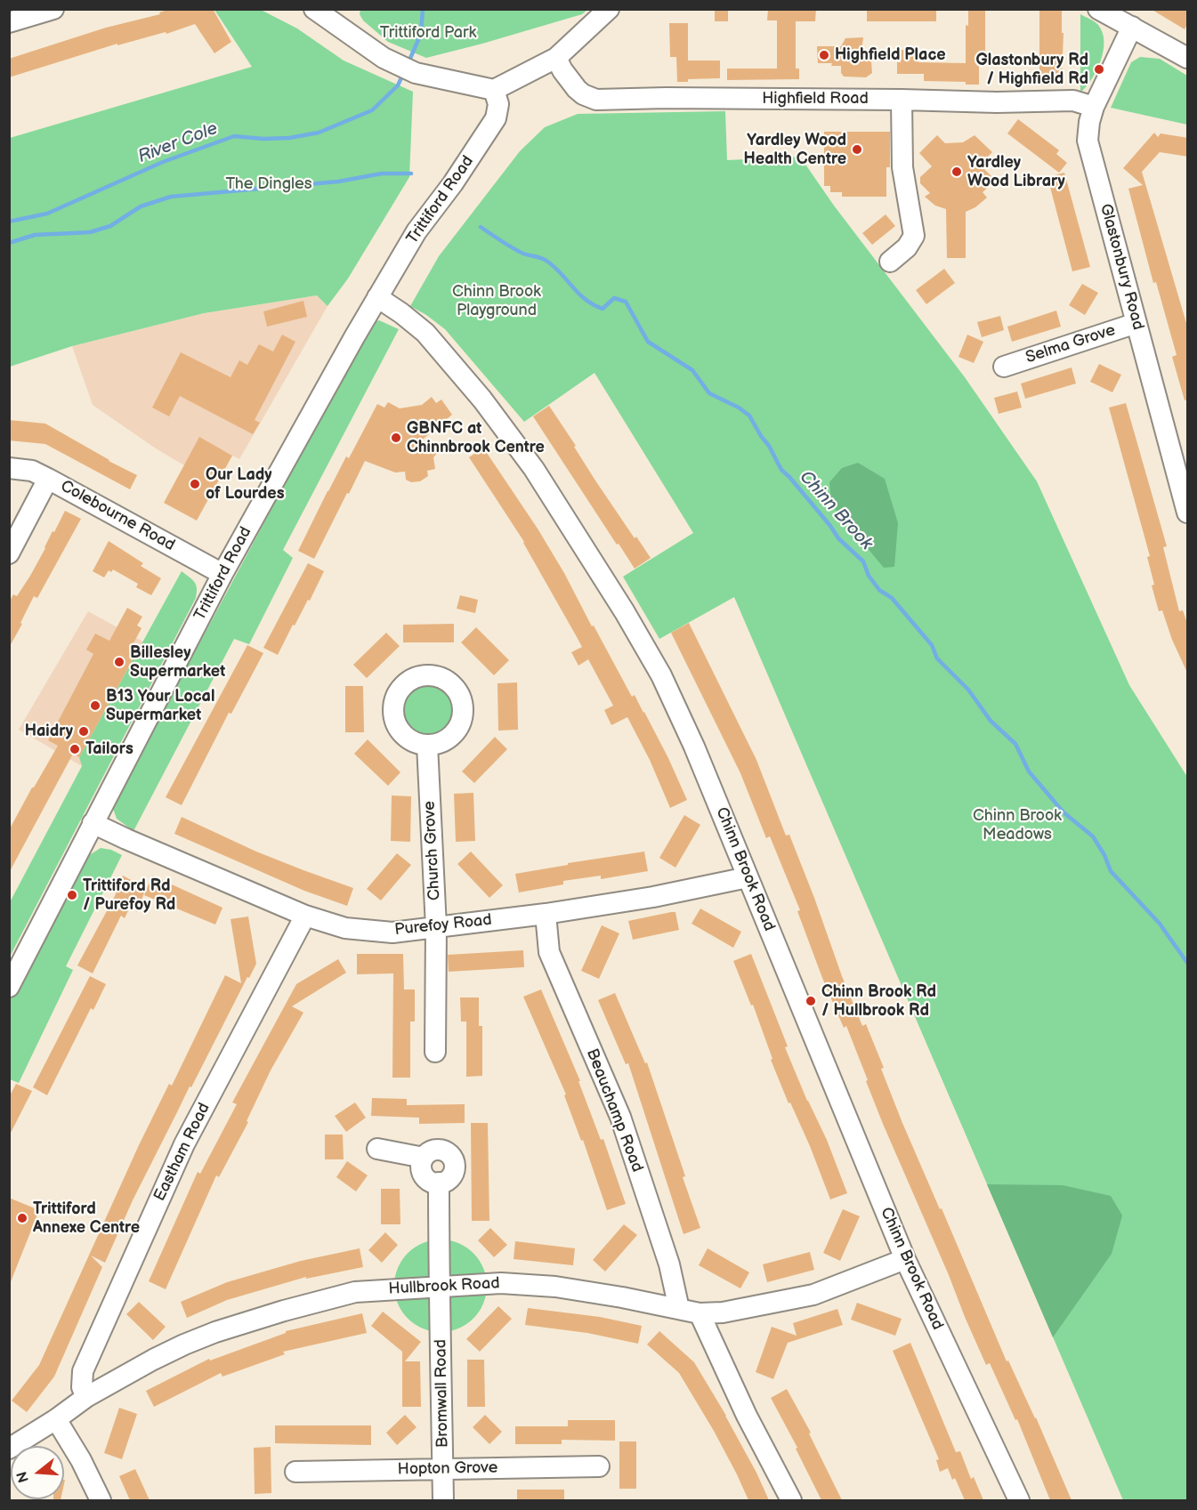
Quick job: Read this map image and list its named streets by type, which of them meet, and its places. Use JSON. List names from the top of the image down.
{
  "streets": {
    "street": [
      "Highfield Road",
      "Trittiford Road",
      "Glastonbury Road",
      "Selma Grove",
      "Colebourne Road",
      "Church Grove",
      "Chinn Brook Road",
      "Purefoy Road",
      "Beauchamp Road",
      "Eastham Road",
      "Hullbrook Road",
      "Bromwall Road",
      "Hopton Grove"
    ]
  },
  "crossings": [
    ["Highfield Road", "Glastonbury Road"],
    ["Trittiford Road", "Colebourne Road"],
    ["Trittiford Road", "Chinn Brook Road"],
    ["Trittiford Road", "Purefoy Road"],
    ["Glastonbury Road", "Selma Grove"],
    ["Church Grove", "Purefoy Road"],
    ["Chinn Brook Road", "Purefoy Road"],
    ["Chinn Brook Road", "Hullbrook Road"],
    ["Purefoy Road", "Beauchamp Road"],
    ["Purefoy Road", "Eastham Road"],
    ["Beauchamp Road", "Hullbrook Road"],
    ["Eastham Road", "Hullbrook Road"],
    ["Hullbrook Road", "Bromwall Road"],
    ["Bromwall Road", "Hopton Grove"]
  ],
  "water": ["River Cole", "Chinn Brook"],
  "parks": [
    "Trittiford Park",
    "The Dingles",
    "Chinn Brook Playground",
    "Chinn Brook Meadows"
  ],
  "places": [
    "Highfield Place",
    "Glastonbury Rd / Highfield Rd",
    "Yardley Wood Health Centre",
    "Yardley Wood Library",
    "GBNFC at Chinnbrook Centre",
    "Our Lady of Lourdes",
    "Billesley Supermarket",
    "B13 Your Local Supermarket",
    "Haidry",
    "Tailors",
    "Trittiford Rd / Purefoy Rd",
    "Chinn Brook Rd / Hullbrook Rd",
    "Trittiford Annexe Centre"
  ],
  "north": "left"
}
